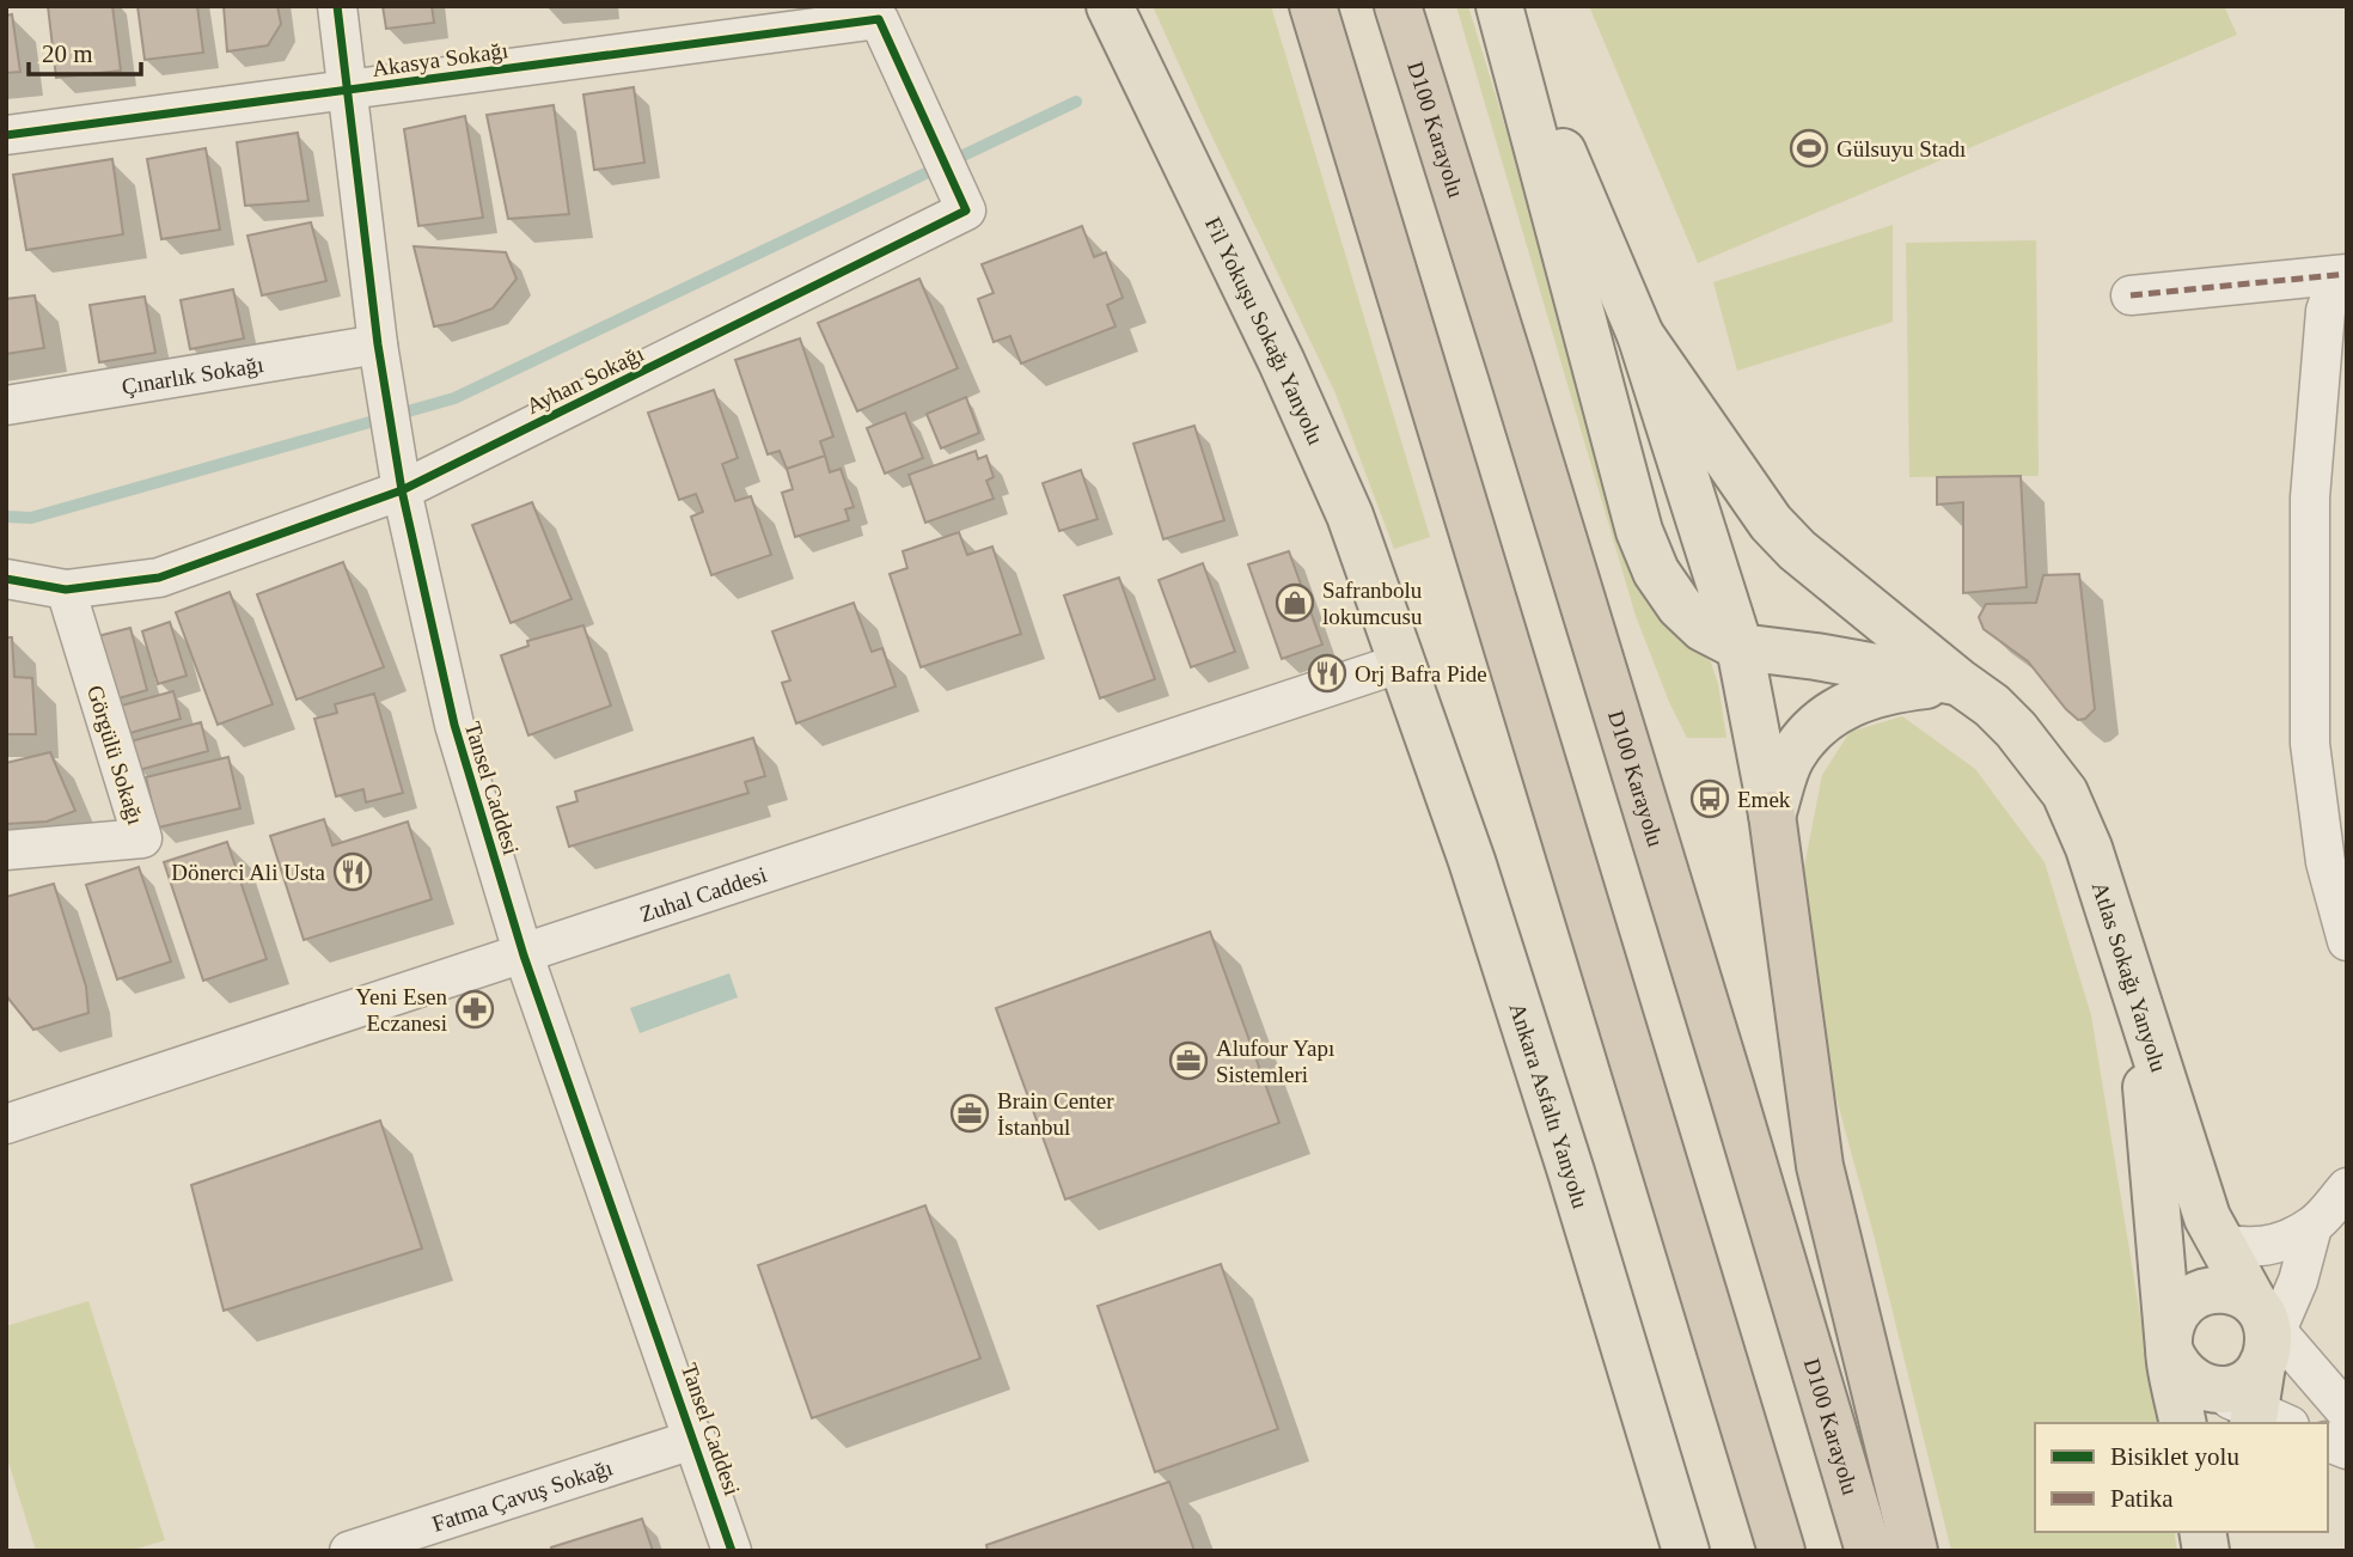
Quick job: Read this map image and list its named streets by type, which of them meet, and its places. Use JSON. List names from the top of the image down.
{
  "streets": {
    "highway": ["D100 Karayolu"],
    "main road": ["Fil Yokuşu Sokağı Yanyolu", "Atlas Sokağı Yanyolu", "Ankara Asfaltı Yanyolu"],
    "street": [
      "Akasya Sokağı",
      "Çınarlık Sokağı",
      "Ayhan Sokağı",
      "Görgülü Sokağı",
      "Tansel Caddesi",
      "Zuhal Caddesi",
      "Fatma Çavuş Sokağı"
    ]
  },
  "crossings": [
    ["Akasya Sokağı", "Ayhan Sokağı"],
    ["Akasya Sokağı", "Tansel Caddesi"],
    ["Fil Yokuşu Sokağı Yanyolu", "Zuhal Caddesi"],
    ["Fil Yokuşu Sokağı Yanyolu", "Ankara Asfaltı Yanyolu"],
    ["Çınarlık Sokağı", "Tansel Caddesi"],
    ["Ayhan Sokağı", "Görgülü Sokağı"],
    ["Ayhan Sokağı", "Tansel Caddesi"],
    ["Tansel Caddesi", "Zuhal Caddesi"],
    ["Tansel Caddesi", "Fatma Çavuş Sokağı"],
    ["Zuhal Caddesi", "Ankara Asfaltı Yanyolu"]
  ],
  "places": {
    "sports": ["Gülsuyu Stadı"],
    "shop": ["Safranbolu lokumcusu"],
    "restaurant": ["Orj Bafra Pide", "Dönerci Ali Usta"],
    "bus stop": ["Emek"],
    "pharmacy": ["Yeni Esen Eczanesi"],
    "office": ["Alufour Yapı Sistemleri", "Brain Center İstanbul"]
  },
  "legend": ["Bisiklet yolu", "Patika"],
  "scale_bar": "20 m"
}
